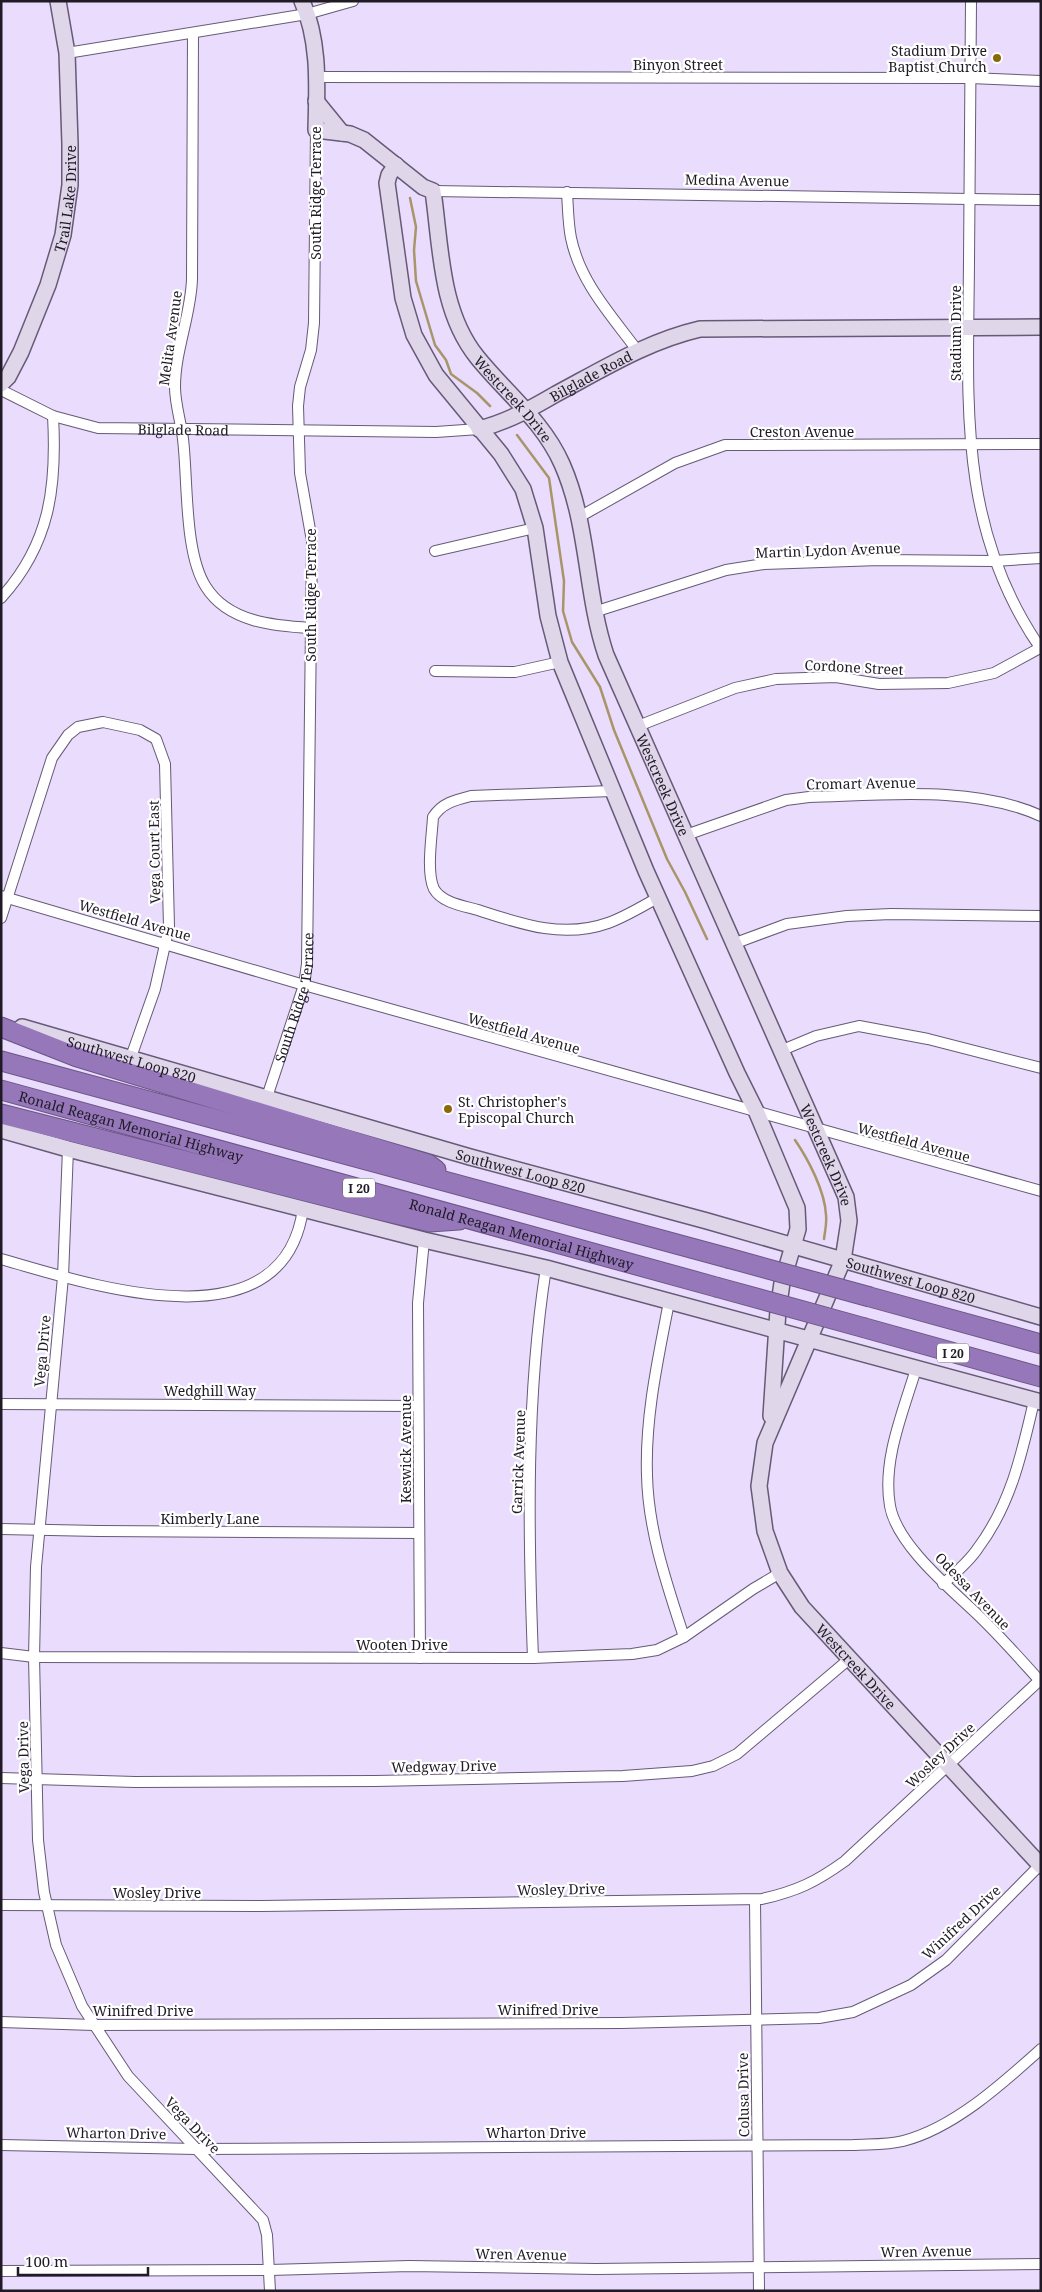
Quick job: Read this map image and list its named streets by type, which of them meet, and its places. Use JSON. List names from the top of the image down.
{
  "streets": {
    "highway": ["Ronald Reagan Memorial Highway", "I 20"],
    "street": [
      "Binyon Street",
      "Medina Avenue",
      "South Ridge Terrace",
      "Trail Lake Drive",
      "Stadium Drive",
      "Melita Avenue",
      "Bilglade Road",
      "Westcreek Drive",
      "Creston Avenue",
      "Martin Lydon Avenue",
      "Cordone Street",
      "Cromart Avenue",
      "Vega Court East",
      "Westfield Avenue",
      "Southwest Loop 820",
      "Vega Drive",
      "Wedghill Way",
      "Keswick Avenue",
      "Garrick Avenue",
      "Kimberly Lane",
      "Odessa Avenue",
      "Wooten Drive",
      "Wosley Drive",
      "Wedgway Drive",
      "Winifred Drive",
      "Colusa Drive",
      "Wharton Drive",
      "Wren Avenue"
    ]
  },
  "crossings": [
    ["Binyon Street", "South Ridge Terrace"],
    ["Binyon Street", "Stadium Drive"],
    ["Medina Avenue", "Stadium Drive"],
    ["Medina Avenue", "Westcreek Drive"],
    ["South Ridge Terrace", "Melita Avenue"],
    ["South Ridge Terrace", "Bilglade Road"],
    ["South Ridge Terrace", "Westfield Avenue"],
    ["South Ridge Terrace", "Southwest Loop 820"],
    ["Stadium Drive", "Bilglade Road"],
    ["Stadium Drive", "Creston Avenue"],
    ["Stadium Drive", "Martin Lydon Avenue"],
    ["Stadium Drive", "Cordone Street"],
    ["Melita Avenue", "Bilglade Road"],
    ["Bilglade Road", "Westcreek Drive"],
    ["Westcreek Drive", "Creston Avenue"],
    ["Westcreek Drive", "Martin Lydon Avenue"],
    ["Westcreek Drive", "Cordone Street"],
    ["Westcreek Drive", "Cromart Avenue"],
    ["Westcreek Drive", "Westfield Avenue"],
    ["Westcreek Drive", "Southwest Loop 820"],
    ["Westcreek Drive", "Wooten Drive"],
    ["Westcreek Drive", "Wosley Drive"],
    ["Westcreek Drive", "Wedgway Drive"],
    ["Westcreek Drive", "Winifred Drive"],
    ["Vega Court East", "Westfield Avenue"],
    ["Vega Court East", "Southwest Loop 820"],
    ["Vega Drive", "Wedghill Way"],
    ["Vega Drive", "Kimberly Lane"],
    ["Vega Drive", "Wooten Drive"],
    ["Vega Drive", "Wosley Drive"],
    ["Vega Drive", "Wedgway Drive"],
    ["Vega Drive", "Winifred Drive"],
    ["Vega Drive", "Wharton Drive"],
    ["Vega Drive", "Wren Avenue"],
    ["Wedghill Way", "Keswick Avenue"],
    ["Keswick Avenue", "Kimberly Lane"],
    ["Keswick Avenue", "Wooten Drive"],
    ["Garrick Avenue", "Wooten Drive"],
    ["Odessa Avenue", "Wosley Drive"],
    ["Wosley Drive", "Colusa Drive"],
    ["Winifred Drive", "Colusa Drive"],
    ["Colusa Drive", "Wharton Drive"],
    ["Colusa Drive", "Wren Avenue"]
  ],
  "places": ["Stadium Drive Baptist Church", "St. Christopher's Episcopal Church"],
  "scale_bar": "100 m"
}
